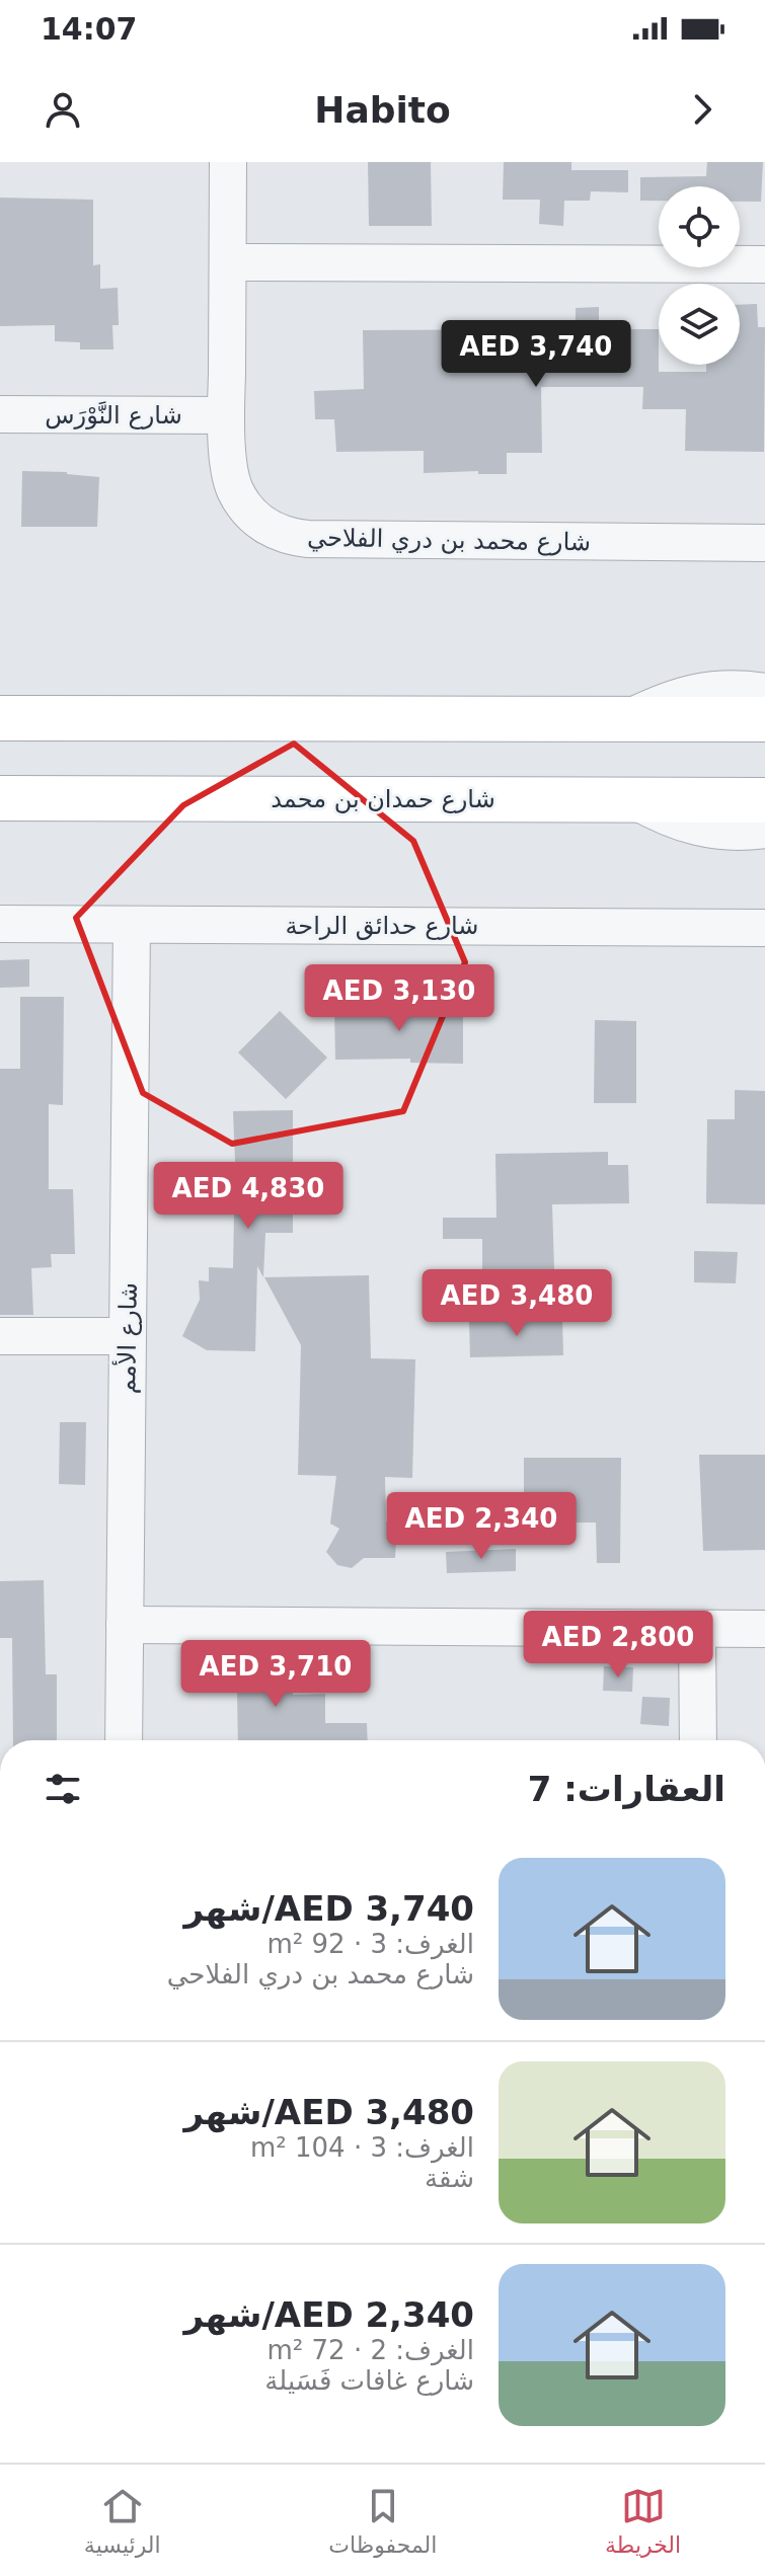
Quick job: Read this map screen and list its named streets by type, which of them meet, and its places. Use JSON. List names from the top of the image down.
{
  "streets": {
    "main road": ["شارع حمدان بن محمد"],
    "street": [
      "شارع النَّوْرَس",
      "شارع محمد بن دري الفلاحي",
      "شارع حدائق الراحة",
      "شارع الأمم"
    ]
  },
  "crossings": [
    ["شارع النَّوْرَس", "شارع محمد بن دري الفلاحي"],
    ["شارع حدائق الراحة", "شارع الأمم"]
  ],
  "page": {
    "status": "14:07",
    "header": "Habito",
    "price": [
      "AED 3,740",
      "AED 3,130",
      "AED 4,830",
      "AED 3,480",
      "AED 2,340",
      "AED 2,800",
      "AED 3,710"
    ],
    "heading": "العقارات: 7",
    "list": [
      {
        "name": "AED 3,740/شهر",
        "note": "الغرف: 3 · 92 m² · شارع محمد بن دري الفلاحي"
      },
      {
        "name": "AED 3,480/شهر",
        "note": "الغرف: 3 · 104 m² · شقة"
      },
      {
        "name": "AED 2,340/شهر",
        "note": "الغرف: 2 · 72 m² · شارع غافات فَسَيلة"
      }
    ],
    "tabs": ["الخريطة", "المحفوظات", "الرئيسية"]
  }
}
